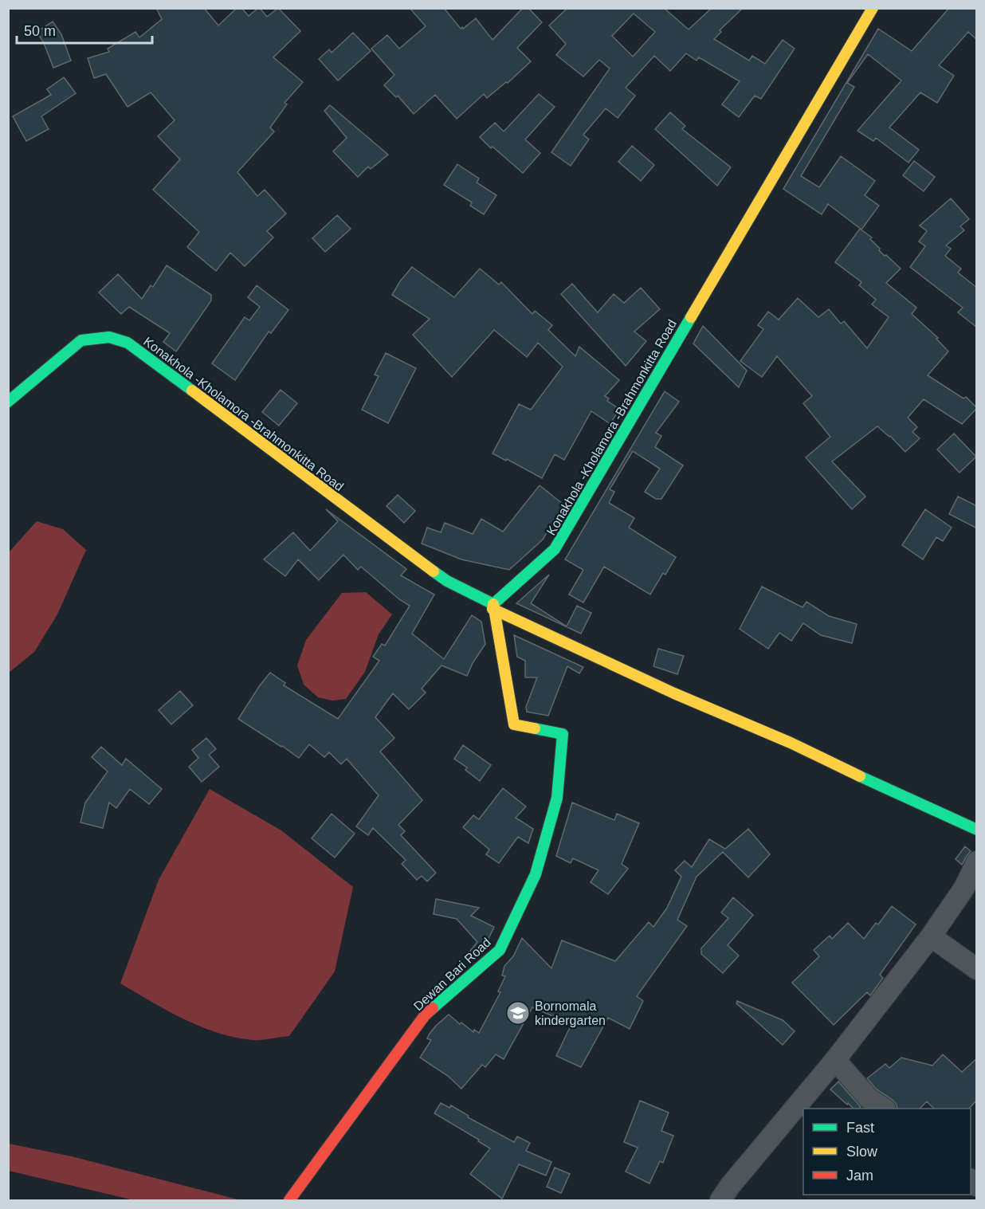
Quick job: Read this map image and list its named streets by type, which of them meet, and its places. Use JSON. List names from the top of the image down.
{
  "streets": {
    "main road": ["Konakhola -Kholamora -Brahmonkitta Road", "Dewan Bari Road"]
  },
  "crossings": [
    ["Konakhola -Kholamora -Brahmonkitta Road", "Dewan Bari Road"]
  ],
  "places": {
    "school or university": ["Bornomala kindergarten"]
  },
  "legend": ["Fast", "Slow", "Jam"],
  "scale_bar": "50 m"
}
